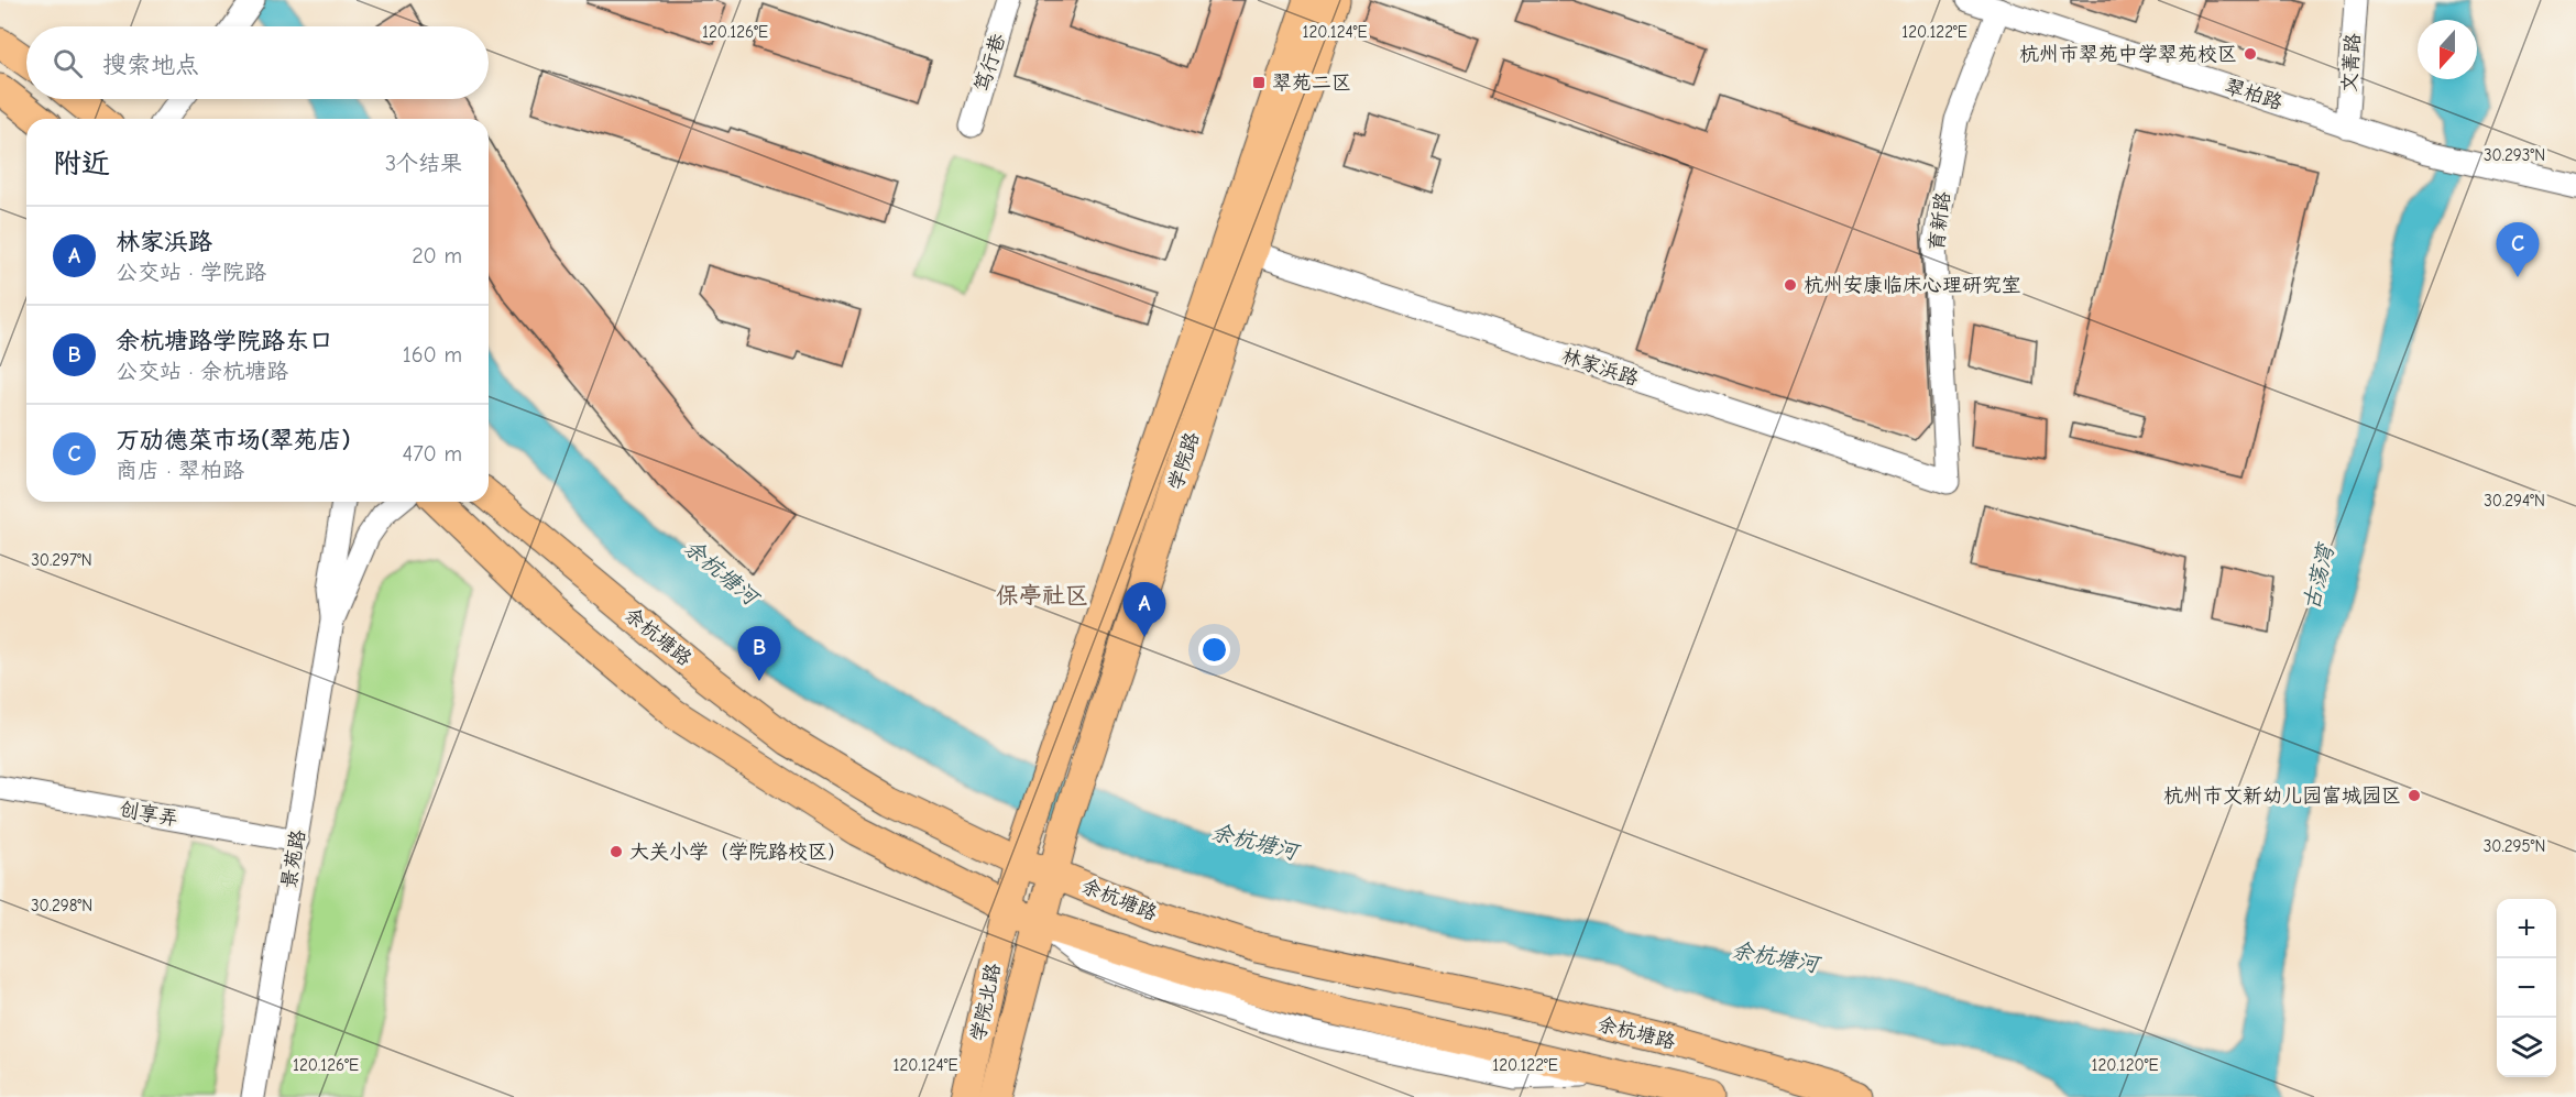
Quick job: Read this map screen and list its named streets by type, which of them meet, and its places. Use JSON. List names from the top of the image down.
{
  "streets": {
    "main road": ["学院路", "余杭塘路", "学院北路"],
    "street": [
      "笃行巷",
      "文菁路",
      "翠柏路",
      "育新路",
      "林家浜路",
      "创享弄",
      "景苑路"
    ]
  },
  "crossings": [
    ["文菁路", "翠柏路"],
    ["翠柏路", "育新路"],
    ["育新路", "林家浜路"],
    ["林家浜路", "学院路"],
    ["学院路", "余杭塘路"],
    ["学院路", "学院北路"],
    ["创享弄", "景苑路"]
  ],
  "districts": ["保亭社区"],
  "water": ["余杭塘河", "古荡湾"],
  "places": {
    "other": [
      "杭州市翠苑中学翠苑校区",
      "杭州安康临床心理研究室",
      "杭州市文新幼儿园富城园区",
      "大关小学（学院路校区）"
    ],
    "transit": ["翠苑二区"]
  },
  "north": "bottom",
  "page": {
    "search": "搜索地点",
    "heading": ["附近", "3个结果"],
    "list": [
      {
        "mark": "A",
        "name": "林家浜路",
        "note": "公交站 · 学院路",
        "value": "20 m"
      },
      {
        "mark": "B",
        "name": "余杭塘路学院路东口",
        "note": "公交站 · 余杭塘路",
        "value": "160 m"
      },
      {
        "mark": "C",
        "name": "万劢德菜巿场(翠苑店)",
        "note": "商店 · 翠柏路",
        "value": "470 m"
      }
    ],
    "pins": ["C", "A", "B"],
    "map_buttons": ["+", "−"]
  },
  "coordinates": [
    "120.126°E",
    "120.124°E",
    "120.122°E",
    "30.293°N",
    "30.294°N",
    "30.297°N",
    "30.295°N",
    "30.298°N",
    "120.120°E"
  ]
}
